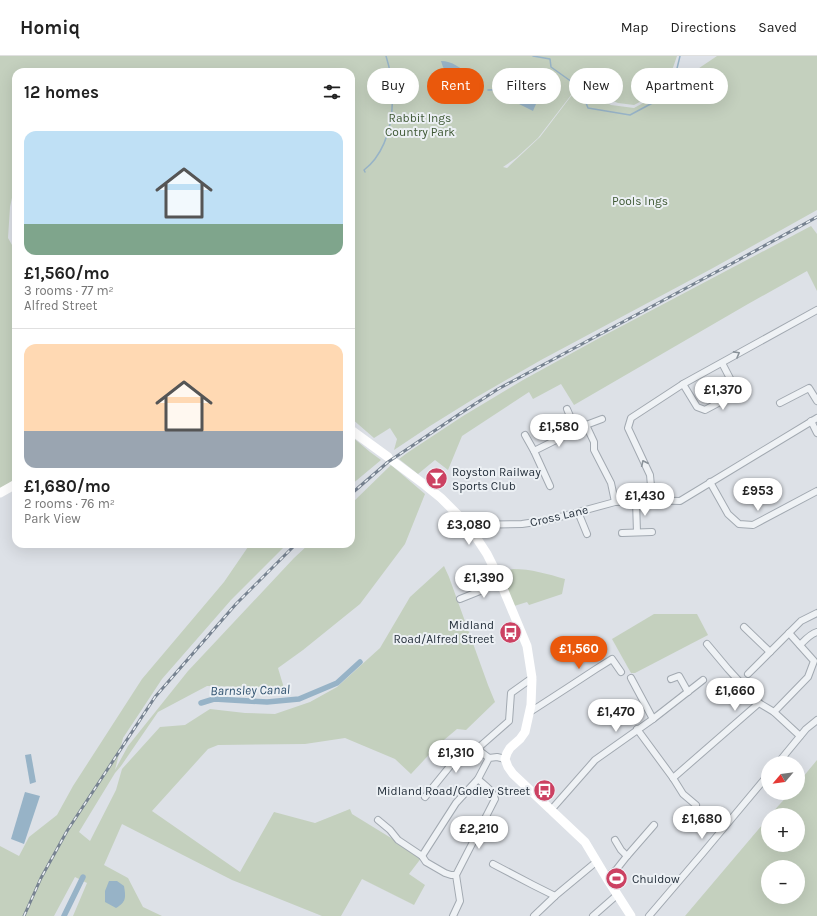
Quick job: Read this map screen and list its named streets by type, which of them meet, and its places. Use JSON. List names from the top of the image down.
{
  "streets": {
    "street": ["Cross Lane"]
  },
  "water": ["Barnsley Canal"],
  "parks": ["Rabbit Ings Country Park", "Pools Ings"],
  "places": {
    "bar": ["Royston Railway Sports Club"],
    "bus stop": ["Midland Road/Alfred Street", "Midland Road/Godley Street"],
    "sports": ["Chuldow"]
  },
  "north": "bottom left",
  "page": {
    "header": "Homiq",
    "nav": ["Map", "Directions", "Saved"],
    "chip": [
      "Buy",
      "Rent",
      "Filters",
      "New",
      "Apartment"
    ],
    "heading": "12 homes",
    "list": [
      {
        "name": "£1,560/mo",
        "note": "3 rooms · 77 m² · Alfred Street"
      },
      {
        "name": "£1,680/mo",
        "note": "2 rooms · 76 m² · Park View"
      }
    ],
    "price": [
      "£1,370",
      "£1,580",
      "£953",
      "£1,430",
      "£3,080",
      "£1,390",
      "£1,560",
      "£1,660",
      "£1,470",
      "£1,310",
      "£1,680",
      "£2,210"
    ],
    "map_buttons": ["+", "−"]
  }
}
